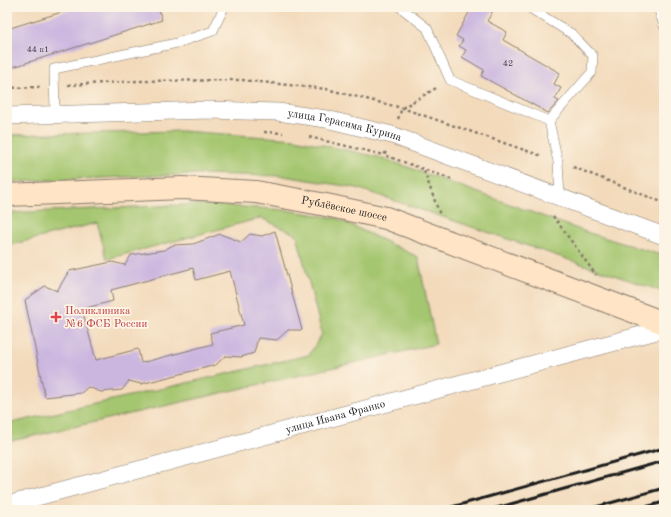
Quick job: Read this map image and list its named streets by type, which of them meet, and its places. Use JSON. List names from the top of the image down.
{
  "streets": {
    "street": ["улица Герасима Курина", "Рублёвское шоссе", "улица Ивана Франко"]
  },
  "places": {
    "health": ["Поликлиника №6 ФСБ России"]
  },
  "house_numbers": ["44 к1", "42"]
}
